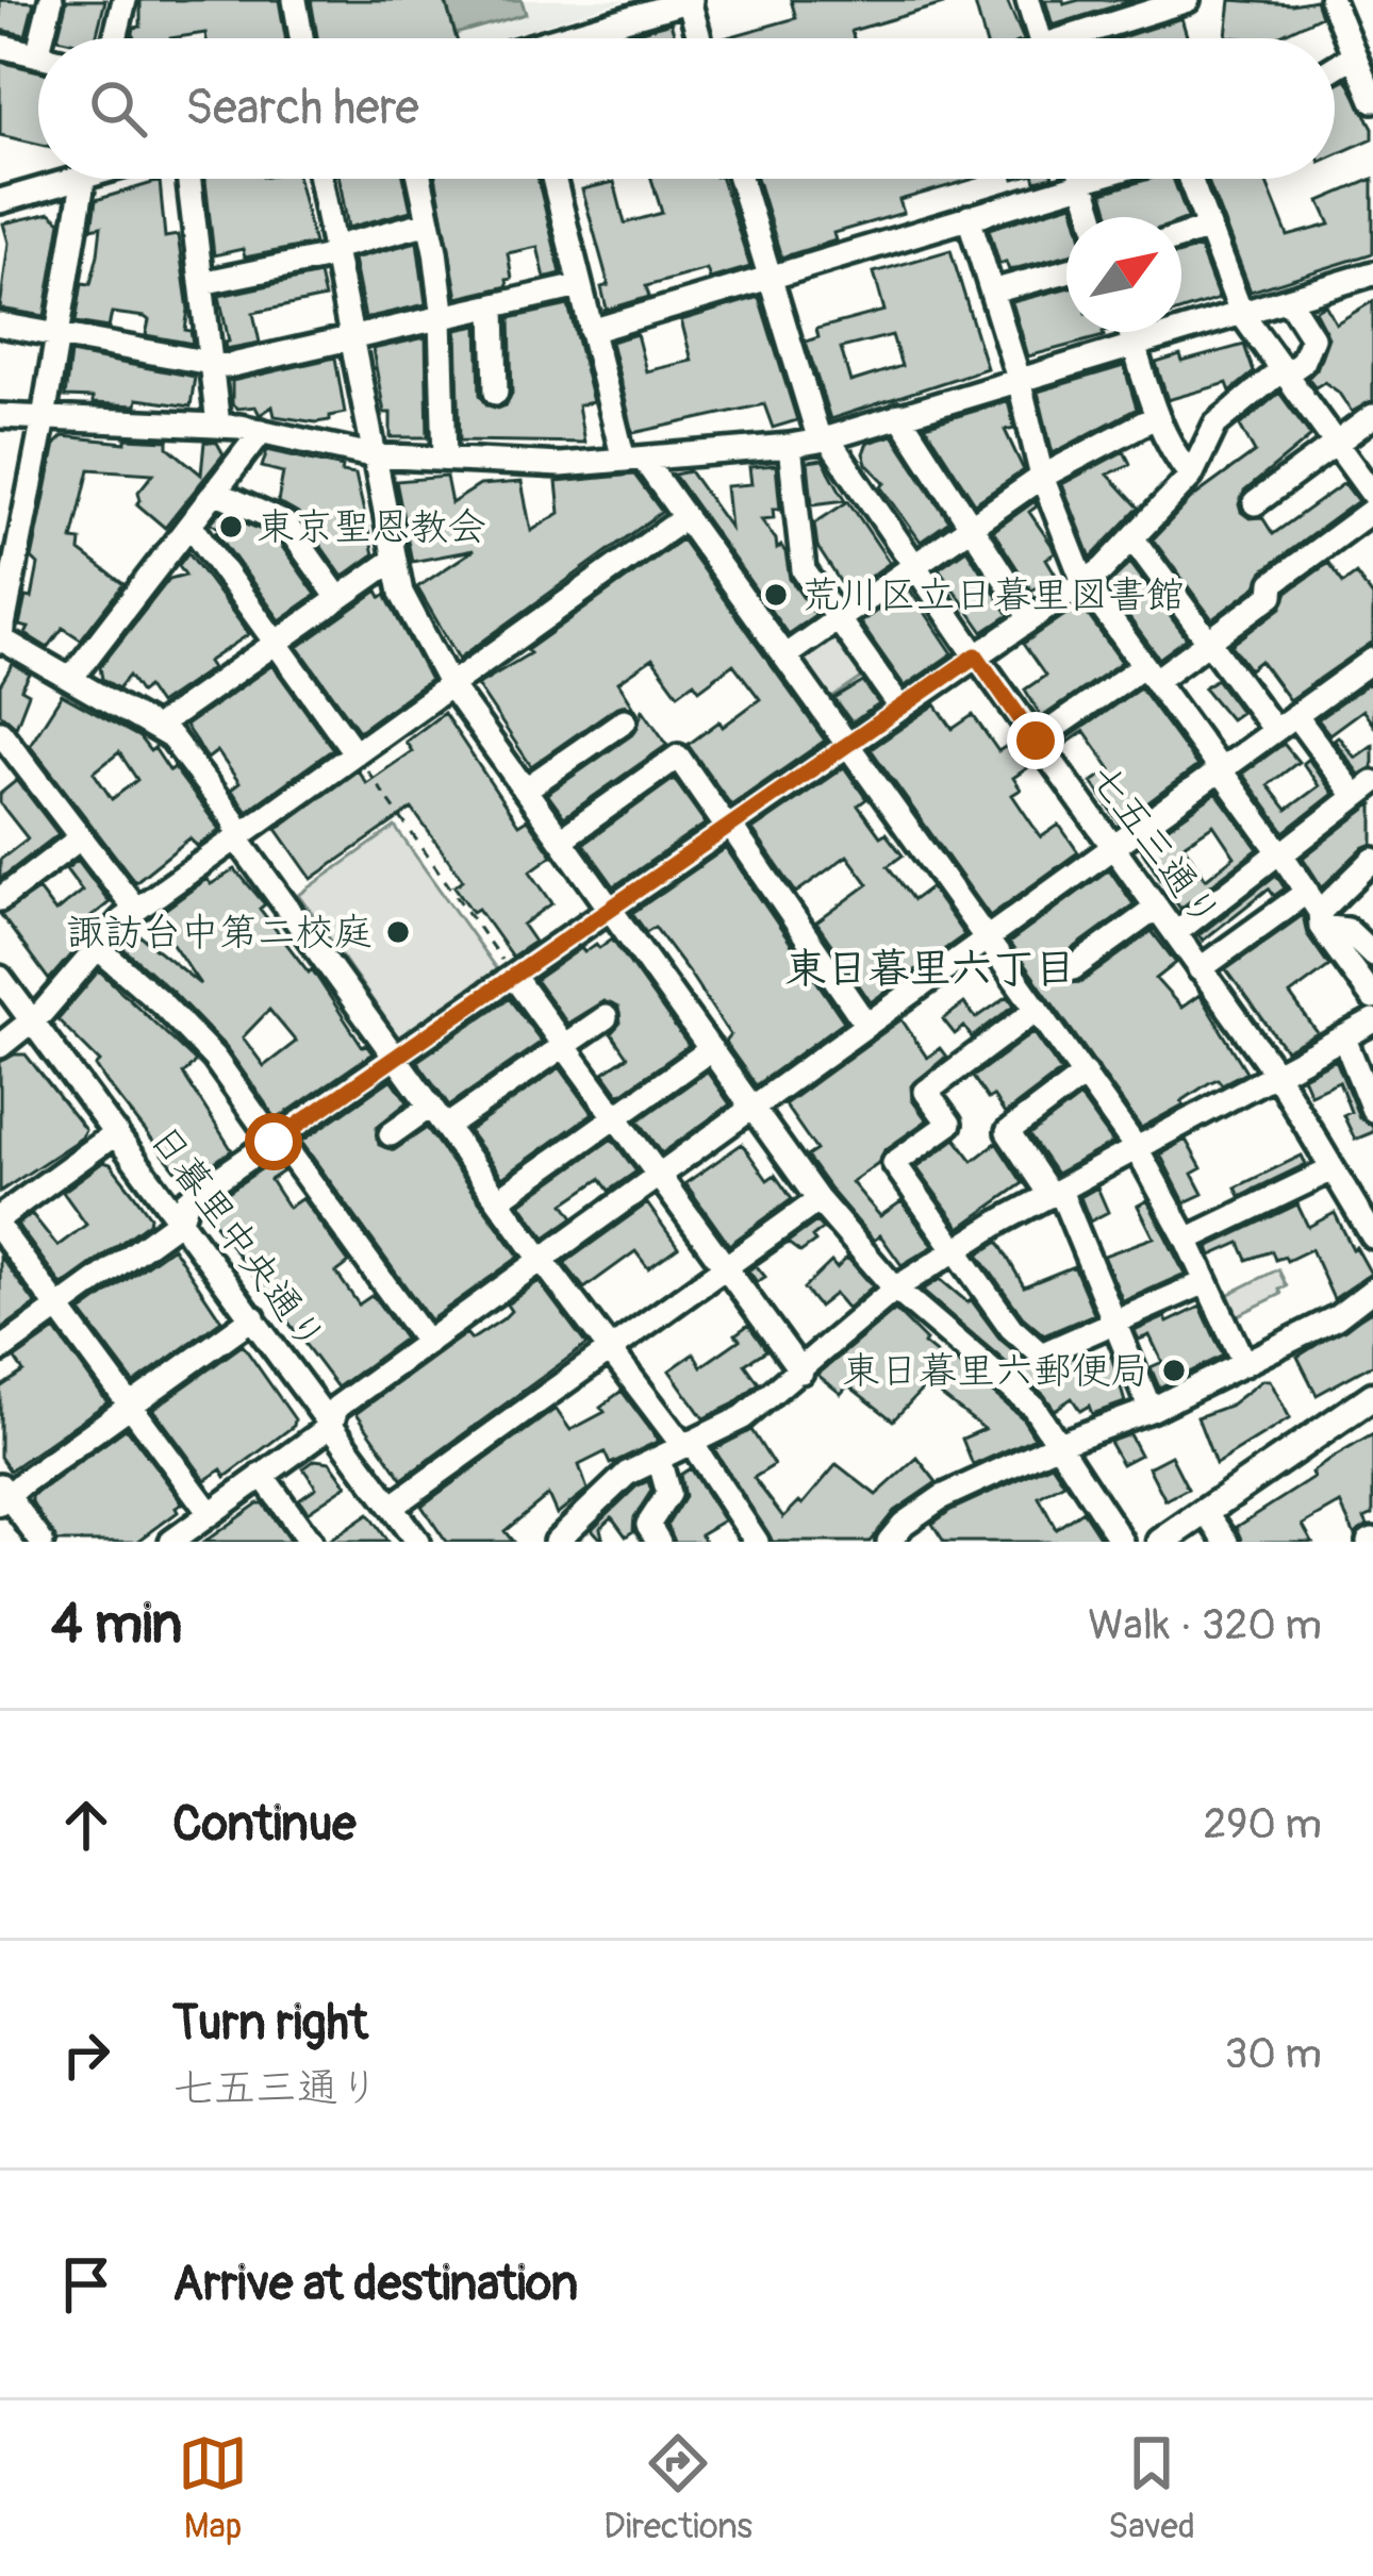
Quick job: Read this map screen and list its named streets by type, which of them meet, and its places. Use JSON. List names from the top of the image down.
{
  "streets": {
    "street": ["七五三通り", "日暮里中央通り"]
  },
  "districts": ["東日暮里六丁目"],
  "places": [
    "東京聖恩教会",
    "荒川区立日暮里図書館",
    "諏訪台中第二校庭",
    "東日暮里六郵便局"
  ],
  "north": "top right",
  "page": {
    "search": "Search here",
    "heading": ["4 min", "Walk · 320 m"],
    "list": [
      ["Continue", "290 m"],
      ["Turn right", "七五三通り", "30 m"],
      "Arrive at destination"
    ],
    "nav": ["Map", "Directions", "Saved"]
  }
}
